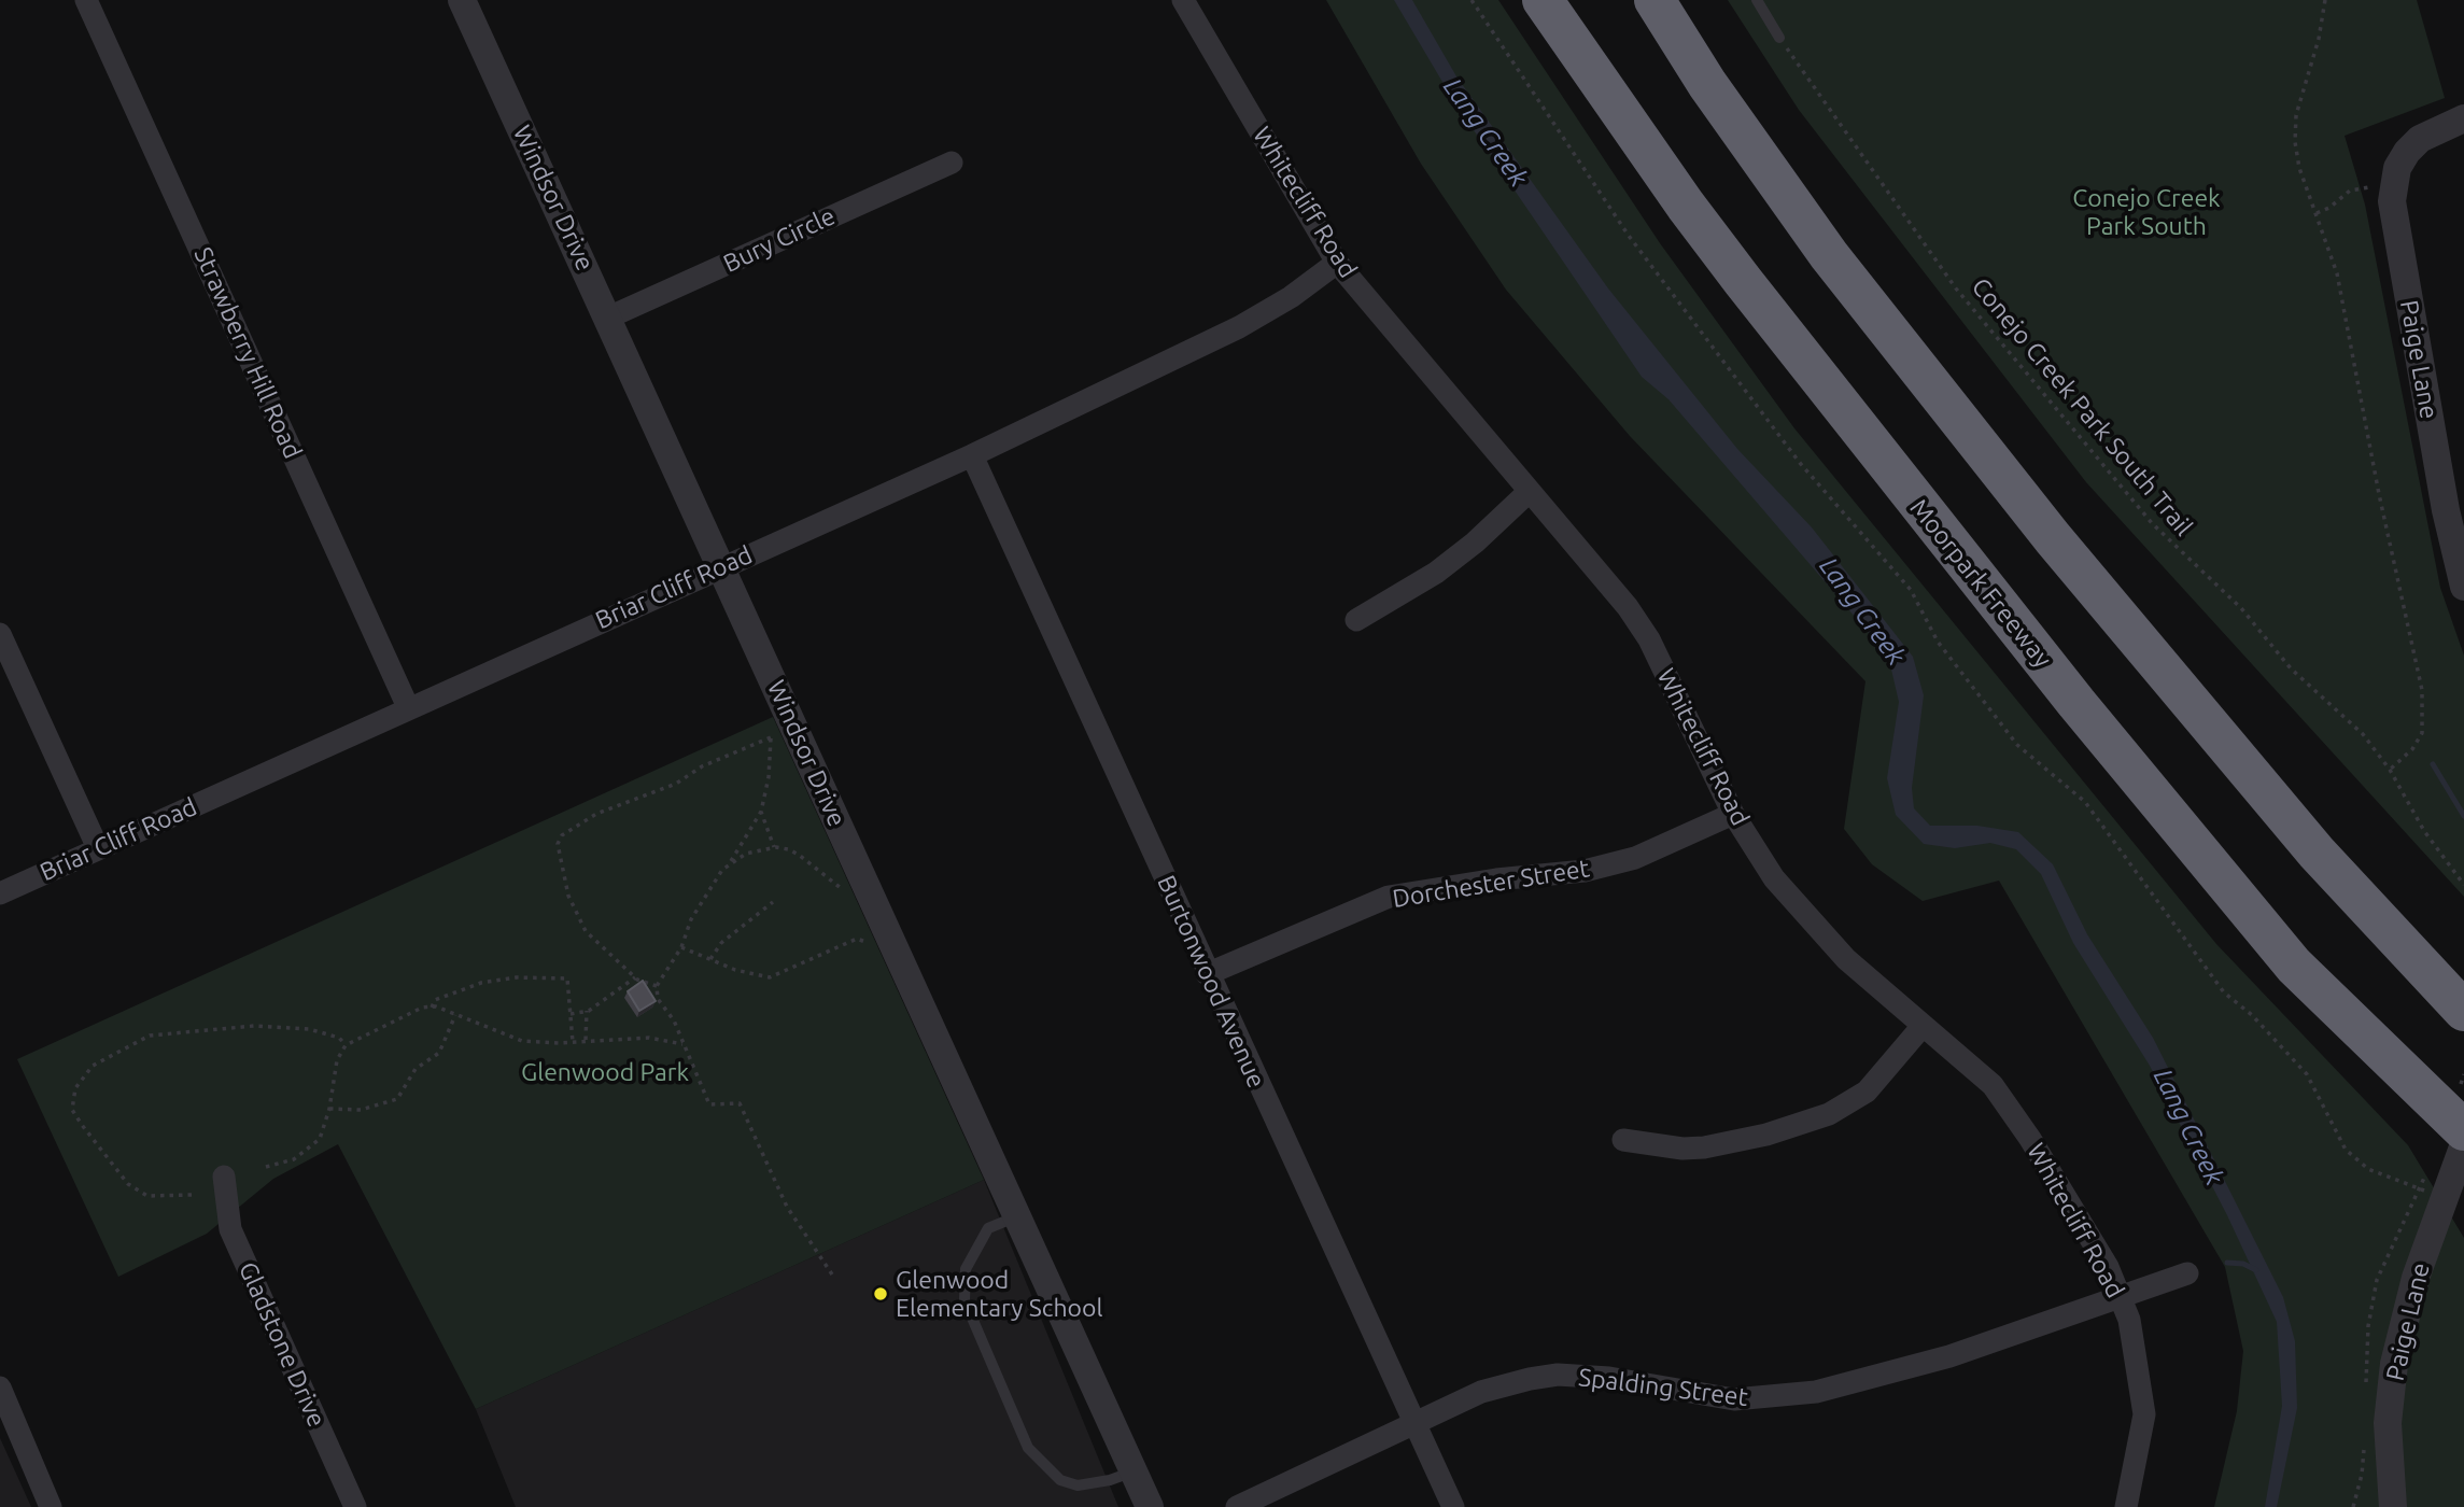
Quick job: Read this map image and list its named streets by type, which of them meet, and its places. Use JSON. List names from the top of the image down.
{
  "streets": {
    "highway": ["Moorpark Freeway"],
    "street": [
      "Windsor Drive",
      "Whitecliff Road",
      "Bury Circle",
      "Strawberry Hill Road",
      "Paige Lane",
      "Briar Cliff Road",
      "Dorchester Street",
      "Burtonwood Avenue",
      "Gladstone Drive",
      "Spalding Street"
    ],
    "path": ["Conejo Creek Park South Trail"]
  },
  "crossings": [
    ["Windsor Drive", "Bury Circle"],
    ["Windsor Drive", "Briar Cliff Road"],
    ["Whitecliff Road", "Briar Cliff Road"],
    ["Whitecliff Road", "Dorchester Street"],
    ["Whitecliff Road", "Spalding Street"],
    ["Strawberry Hill Road", "Briar Cliff Road"],
    ["Briar Cliff Road", "Burtonwood Avenue"],
    ["Dorchester Street", "Burtonwood Avenue"],
    ["Burtonwood Avenue", "Spalding Street"]
  ],
  "water": ["Lang Creek"],
  "parks": ["Conejo Creek Park South", "Glenwood Park"],
  "places": ["Glenwood Elementary School"]
}
